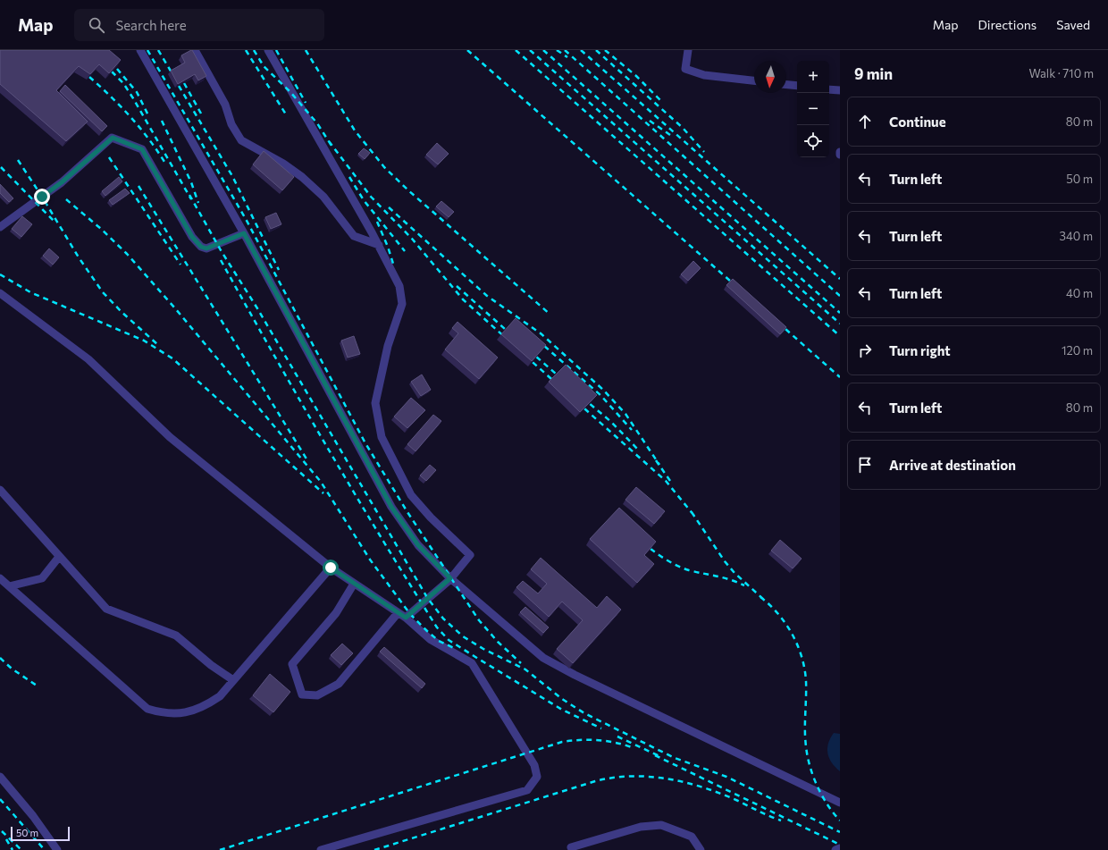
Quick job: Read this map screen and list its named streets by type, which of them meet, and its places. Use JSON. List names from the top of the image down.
{
  "scale_bar": "50 m",
  "north": "bottom",
  "page": {
    "header": "Map",
    "search": "Search here",
    "nav": ["Map", "Directions", "Saved"],
    "heading": ["9 min", "Walk · 710 m"],
    "map_buttons": ["+", "−"],
    "list": [
      ["Continue", "80 m"],
      ["Turn left", "50 m"],
      ["Turn left", "340 m"],
      ["Turn left", "40 m"],
      ["Turn right", "120 m"],
      ["Turn left", "80 m"],
      "Arrive at destination"
    ],
    "scale": "50 m"
  }
}
